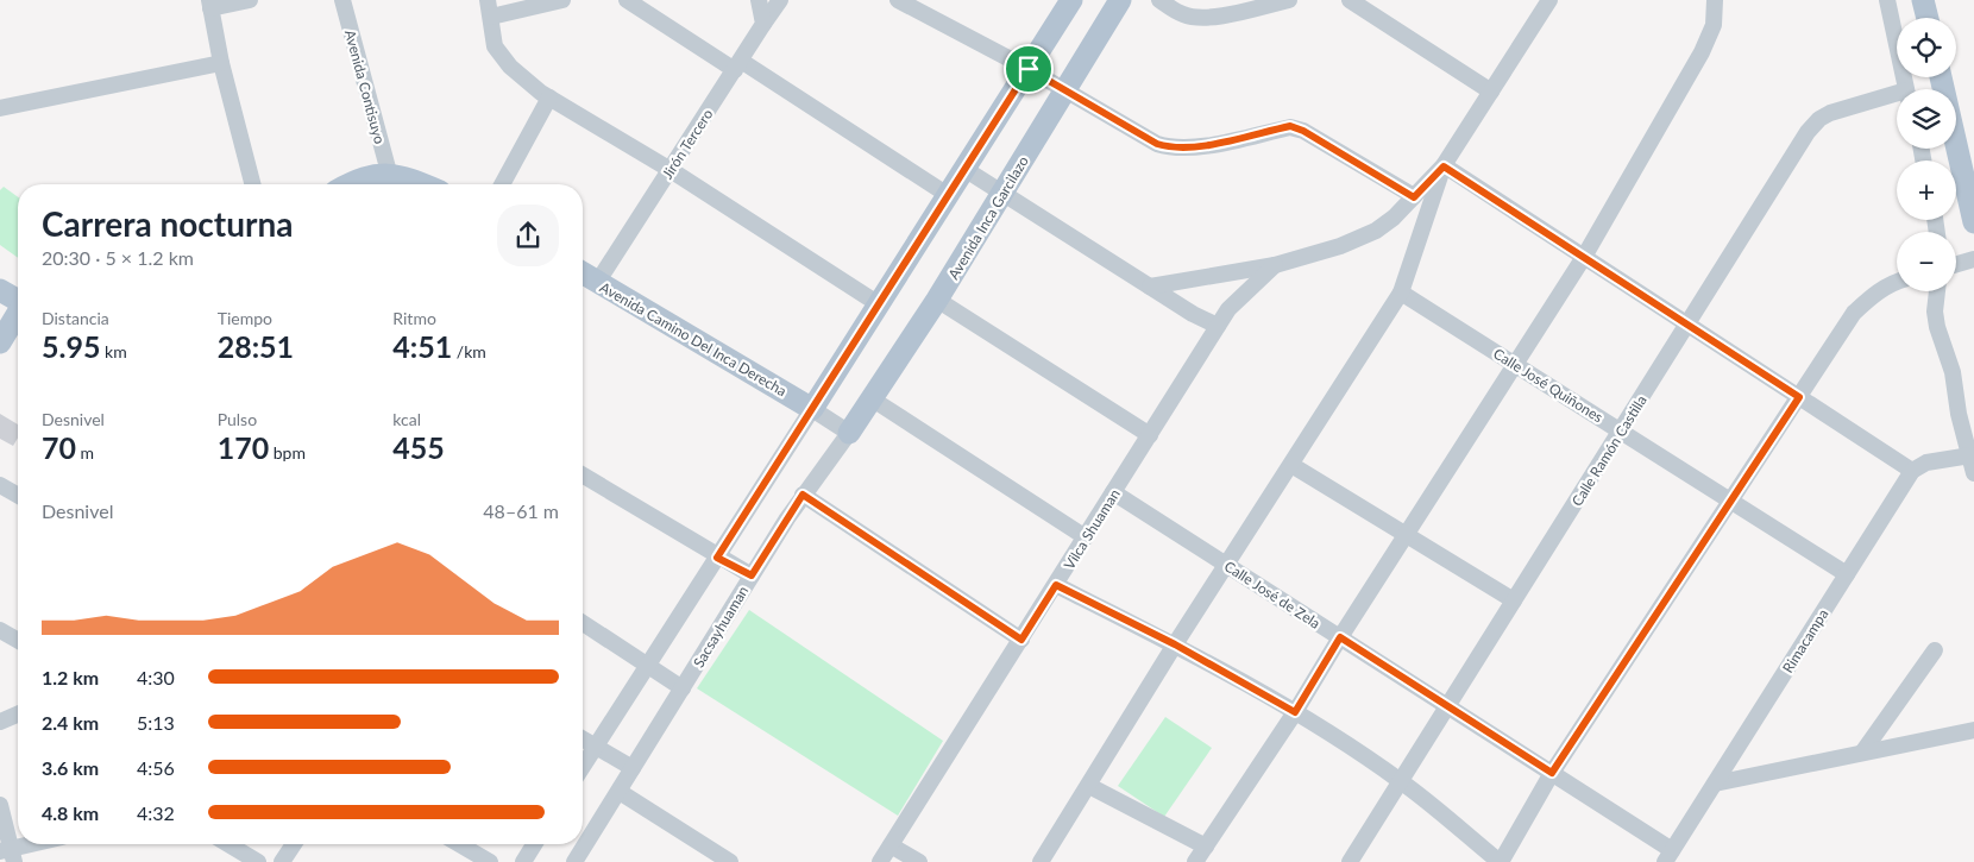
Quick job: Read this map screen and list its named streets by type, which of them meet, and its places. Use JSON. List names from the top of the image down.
{
  "streets": {
    "main road": ["Avenida Inca Garcilazo", "Avenida Camino Del Inca Derecha"],
    "street": [
      "Avenida Contisuyo",
      "Jirón Tercero",
      "Calle José Quiñones",
      "Calle Ramón Castilla",
      "Vilca Shuaman",
      "Calle José de Zela",
      "Sacsayhuaman",
      "Rimacampa"
    ]
  },
  "crossings": [
    ["Jirón Tercero", "Avenida Camino Del Inca Derecha"],
    ["Avenida Inca Garcilazo", "Sacsayhuaman"],
    ["Calle José Quiñones", "Calle Ramón Castilla"],
    ["Calle José Quiñones", "Rimacampa"],
    ["Calle Ramón Castilla", "Calle José de Zela"],
    ["Vilca Shuaman", "Calle José de Zela"],
    ["Calle José de Zela", "Rimacampa"]
  ],
  "page": {
    "map_buttons": ["+", "−"],
    "heading": ["Carrera nocturna", "20:30 · 5 × 1.2 km"],
    "stats": [
      ["Distancia", "5.95 km"],
      ["Tiempo", "28:51"],
      ["Ritmo", "4:51 /km"],
      ["Desnivel", "70 m"],
      ["Pulso", "170 bpm"],
      ["kcal", "455"]
    ],
    "chart": ["Desnivel", "48–61 m"],
    "list": [
      {
        "name": "1.2 km",
        "note": "4:30"
      },
      {
        "name": "2.4 km",
        "note": "5:13"
      },
      {
        "name": "3.6 km",
        "note": "4:56"
      },
      {
        "name": "4.8 km",
        "note": "4:32"
      }
    ]
  }
}
